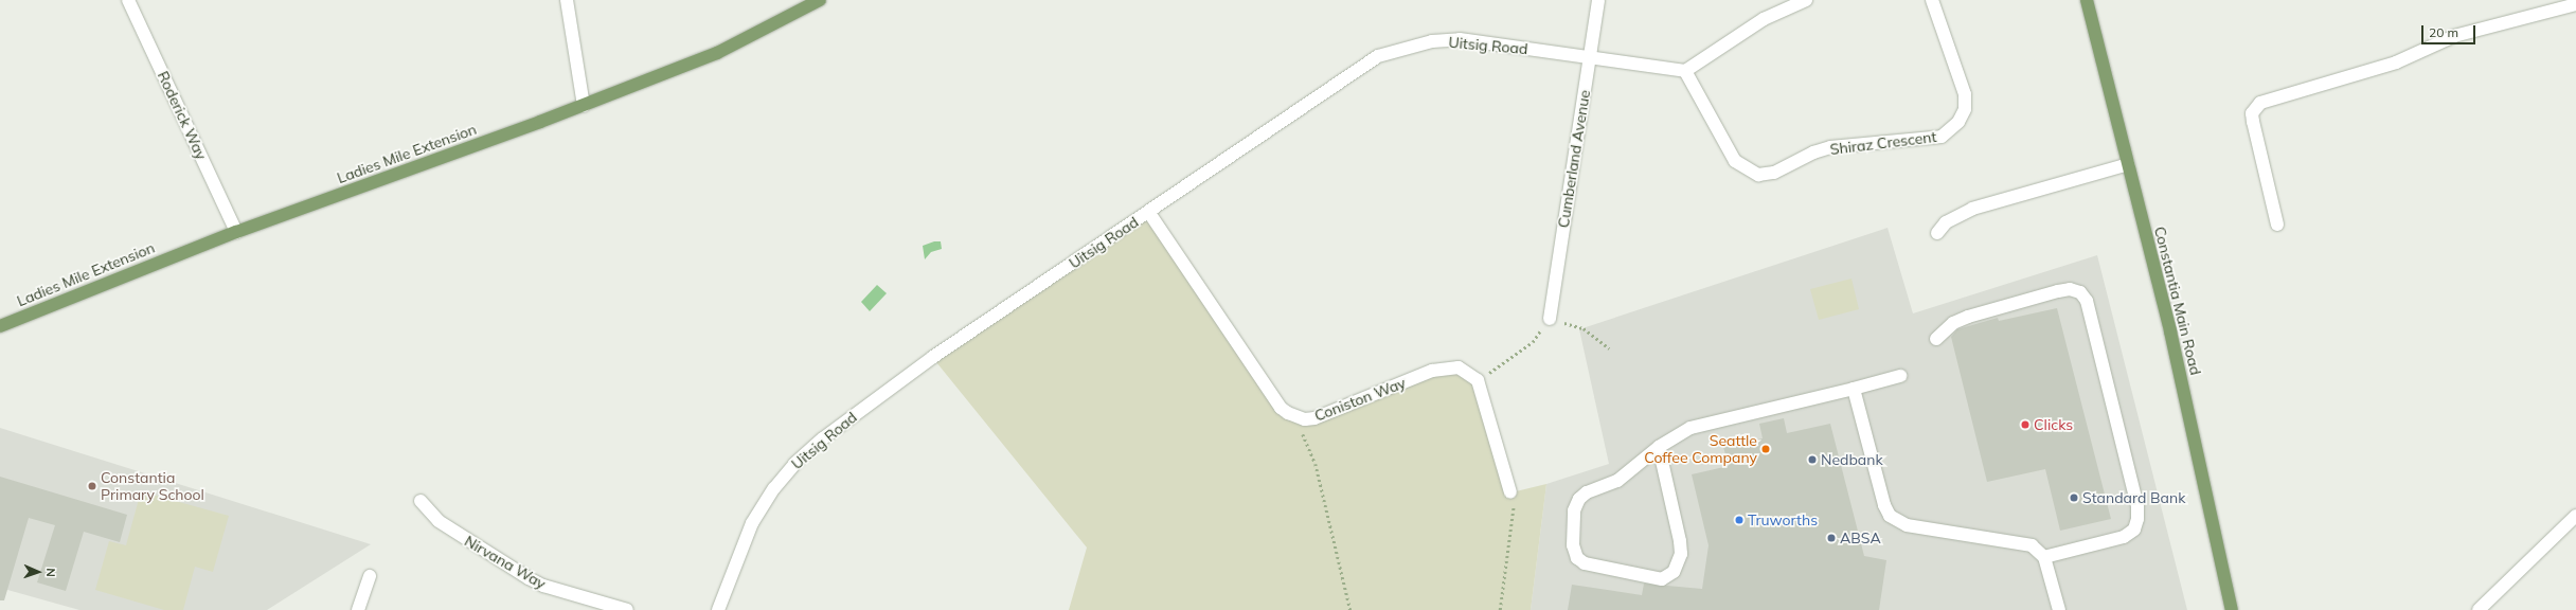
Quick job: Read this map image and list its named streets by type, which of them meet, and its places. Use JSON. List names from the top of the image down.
{
  "streets": {
    "main road": ["Ladies Mile Extension", "Constantia Main Road"],
    "street": [
      "Uitsig Road",
      "Roderick Way",
      "Shiraz Crescent",
      "Cumberland Avenue",
      "Coniston Way",
      "Nirvana Way"
    ]
  },
  "crossings": [
    ["Uitsig Road", "Cumberland Avenue"],
    ["Uitsig Road", "Coniston Way"],
    ["Roderick Way", "Ladies Mile Extension"]
  ],
  "places": [
    "Clicks",
    "Seattle Coffee Company",
    "Nedbank",
    "Constantia Primary School",
    "Standard Bank",
    "Truworths",
    "ABSA"
  ],
  "scale_bar": "20 m",
  "north": "right"
}
